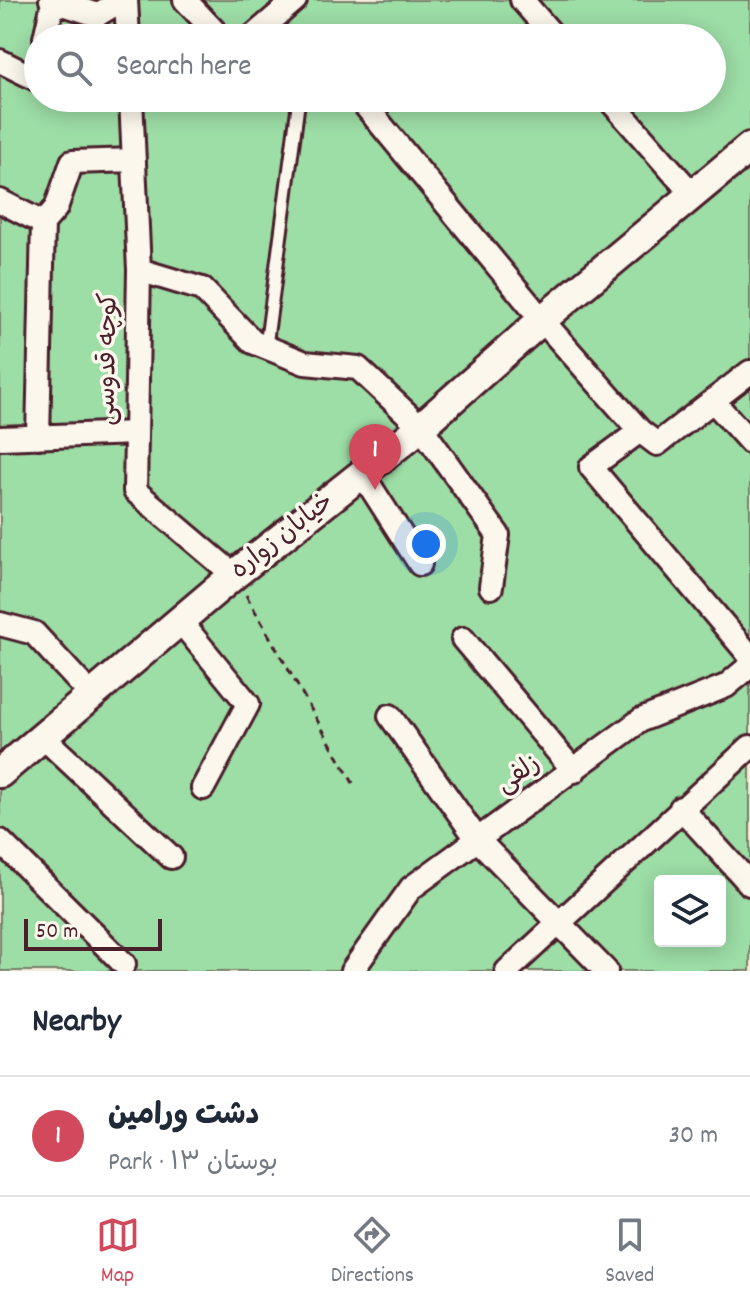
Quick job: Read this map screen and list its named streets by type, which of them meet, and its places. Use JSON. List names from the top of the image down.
{
  "streets": {
    "street": ["کوچه قدوسی", "خیابان زواره", "زلفی"]
  },
  "crossings": [
    ["کوچه قدوسی", "خیابان زواره"]
  ],
  "scale_bar": "50 m",
  "page": {
    "search": "Search here",
    "pins": "1",
    "scale": "50 m",
    "heading": "Nearby",
    "list": [
      {
        "mark": "1",
        "name": "دشت ورامین",
        "note": "Park · بوستان ۱۳",
        "value": "30 m"
      }
    ],
    "nav": ["Map", "Directions", "Saved"]
  }
}
